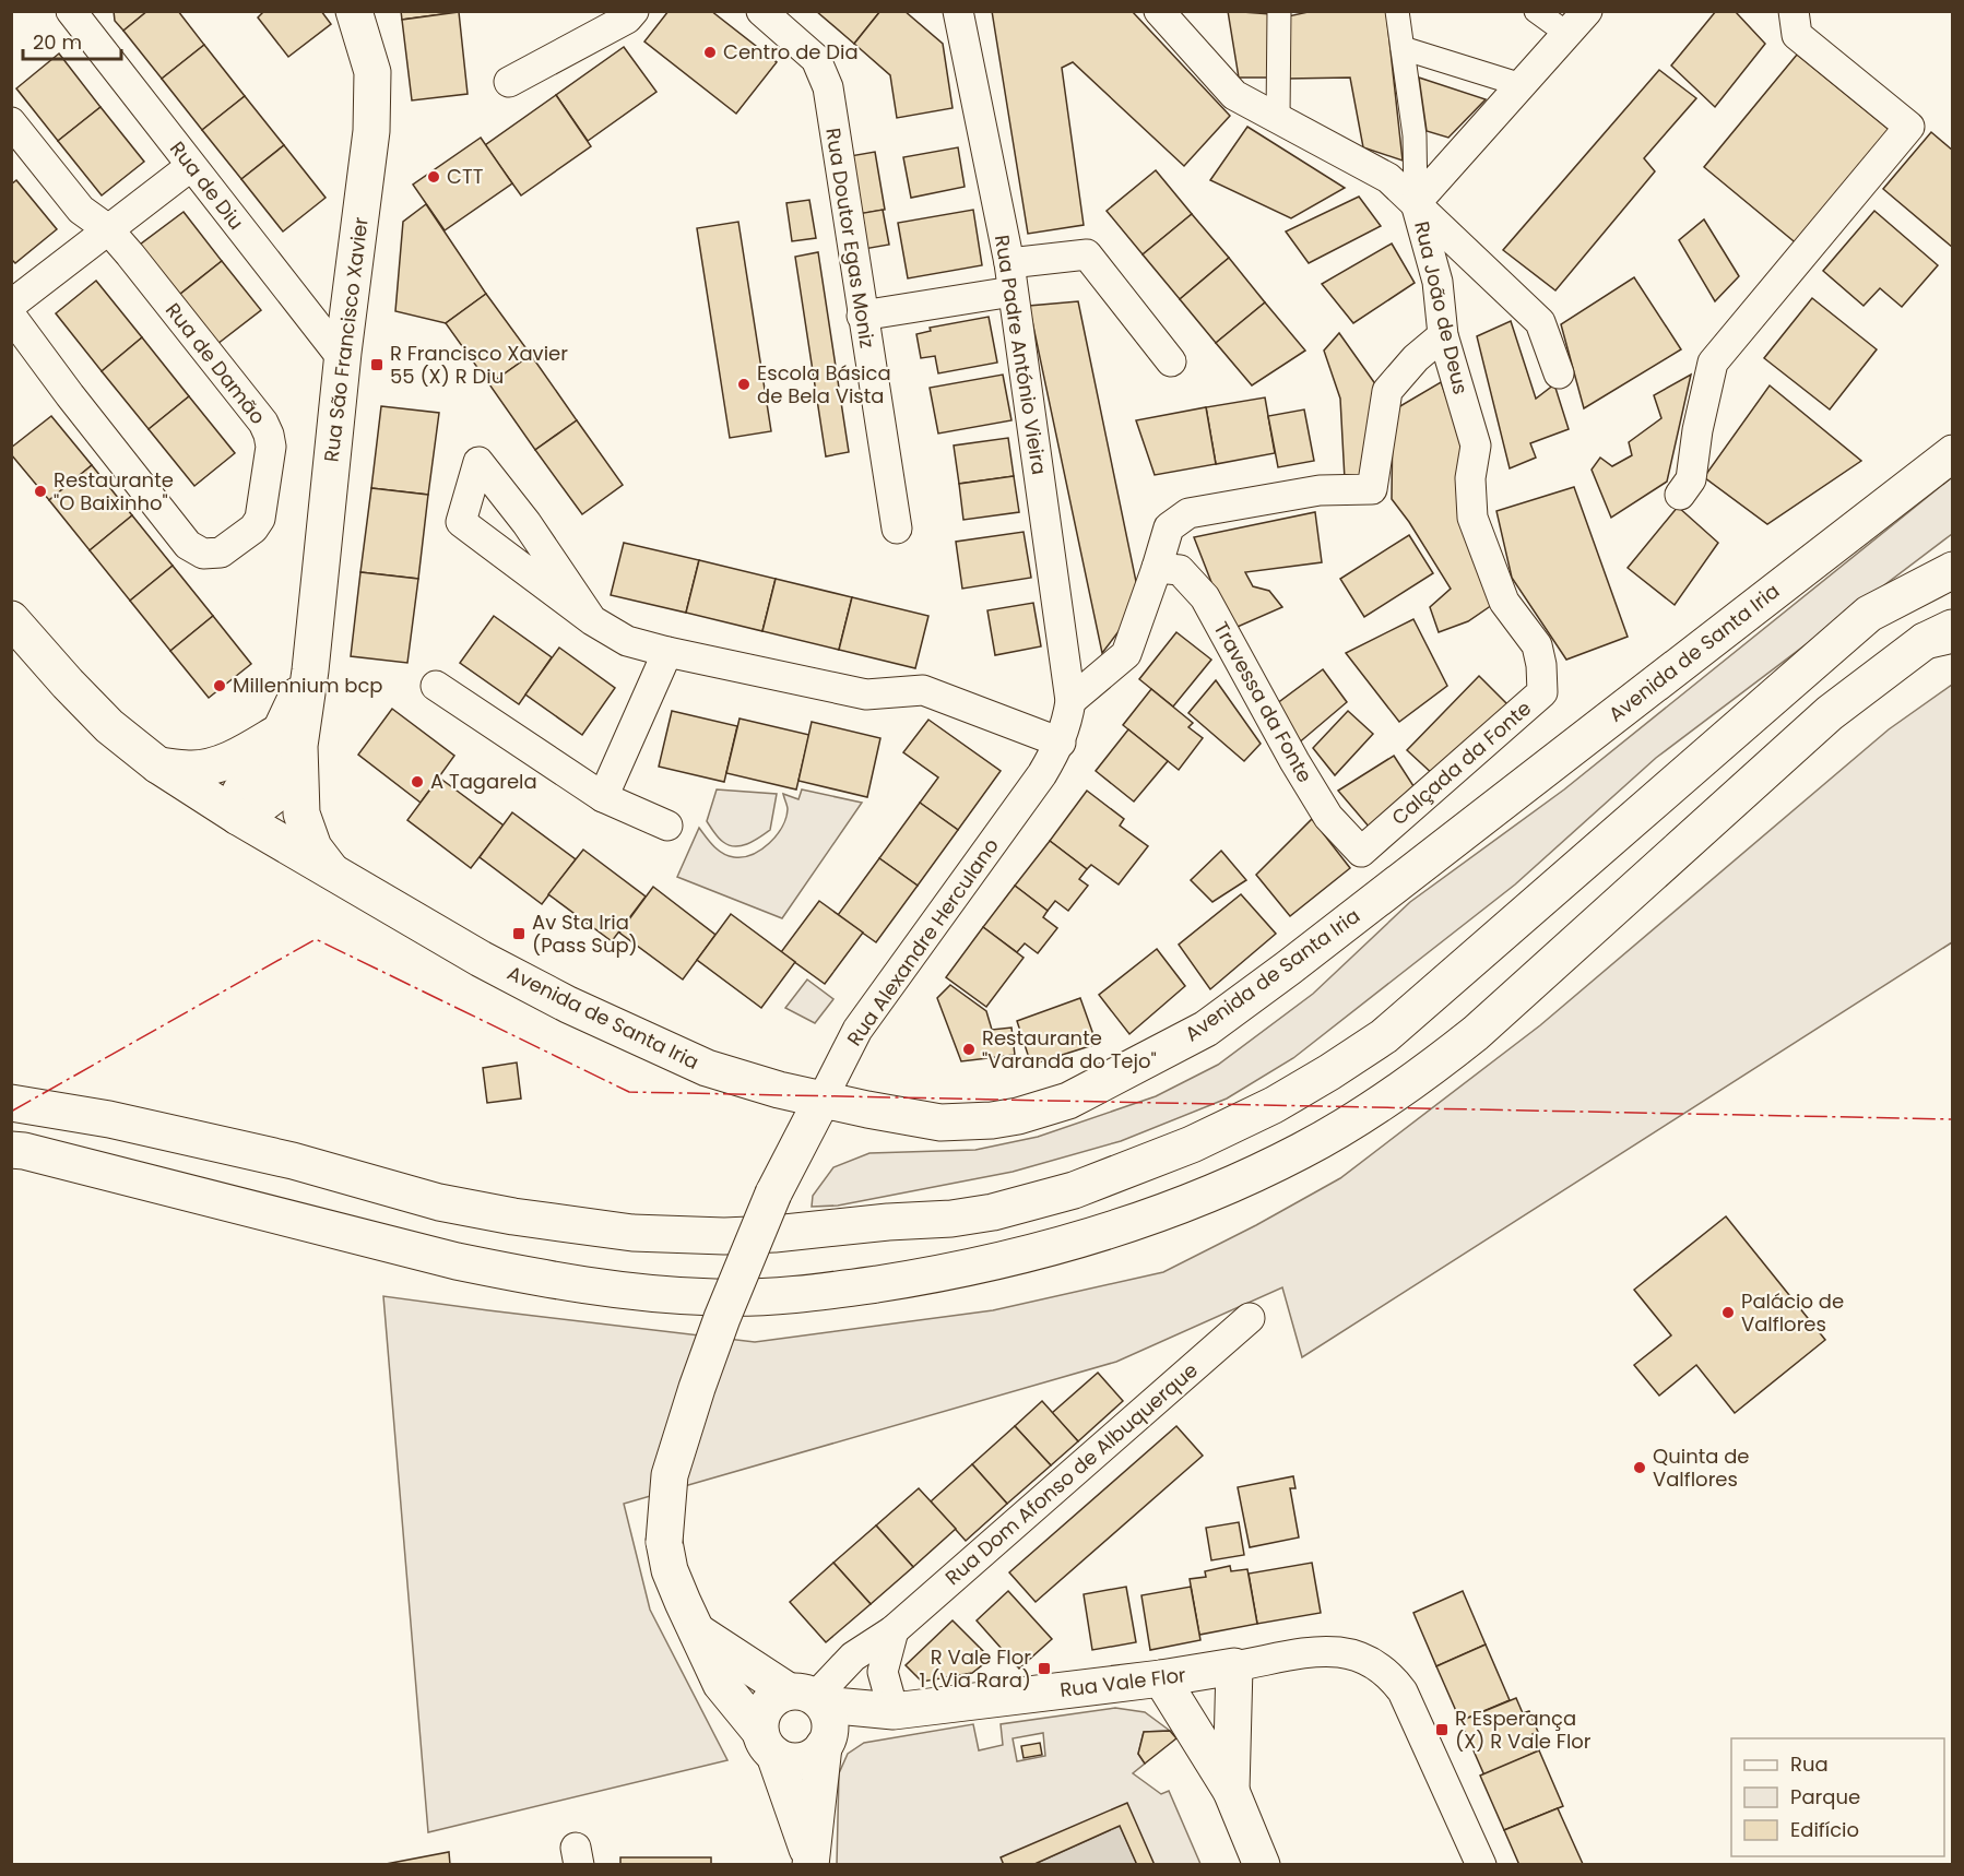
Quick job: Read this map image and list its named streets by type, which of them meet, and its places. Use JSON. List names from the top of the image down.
{
  "streets": {
    "main road": [
      "Rua São Francisco Xavier",
      "Avenida de Santa Iria",
      "Rua Alexandre Herculano",
      "Rua Vale Flor"
    ],
    "street": [
      "Rua de Diu",
      "Rua Doutor Egas Moniz",
      "Rua João de Deus",
      "Rua Padre António Vieira",
      "Rua de Damão",
      "Travessa da Fonte",
      "Calçada da Fonte",
      "Rua Dom Afonso de Albuquerque"
    ]
  },
  "crossings": [
    ["Rua de Diu", "Rua São Francisco Xavier"],
    ["Rua João de Deus", "Calçada da Fonte"],
    ["Rua São Francisco Xavier", "Avenida de Santa Iria"],
    ["Rua Padre António Vieira", "Rua Alexandre Herculano"],
    ["Avenida de Santa Iria", "Rua Alexandre Herculano"],
    ["Travessa da Fonte", "Calçada da Fonte"],
    ["Rua Dom Afonso de Albuquerque", "Rua Vale Flor"]
  ],
  "places": {
    "other": [
      "Centro de Dia",
      "CTT",
      "Escola Básica de Bela Vista",
      "Restaurante \"O Baixinho\"",
      "Millennium bcp",
      "A Tagarela",
      "Restaurante \"Varanda do Tejo\"",
      "Palácio de Valflores",
      "Quinta de Valflores"
    ],
    "transit": [
      "R Francisco Xavier 55 (X) R Diu",
      "Av Sta Iria (Pass Sup)",
      "R Vale Flor 1 (Via Rara)",
      "R Esperança (X) R Vale Flor"
    ]
  },
  "legend": ["Rua", "Parque", "Edifício"],
  "scale_bar": "20 m"
}
